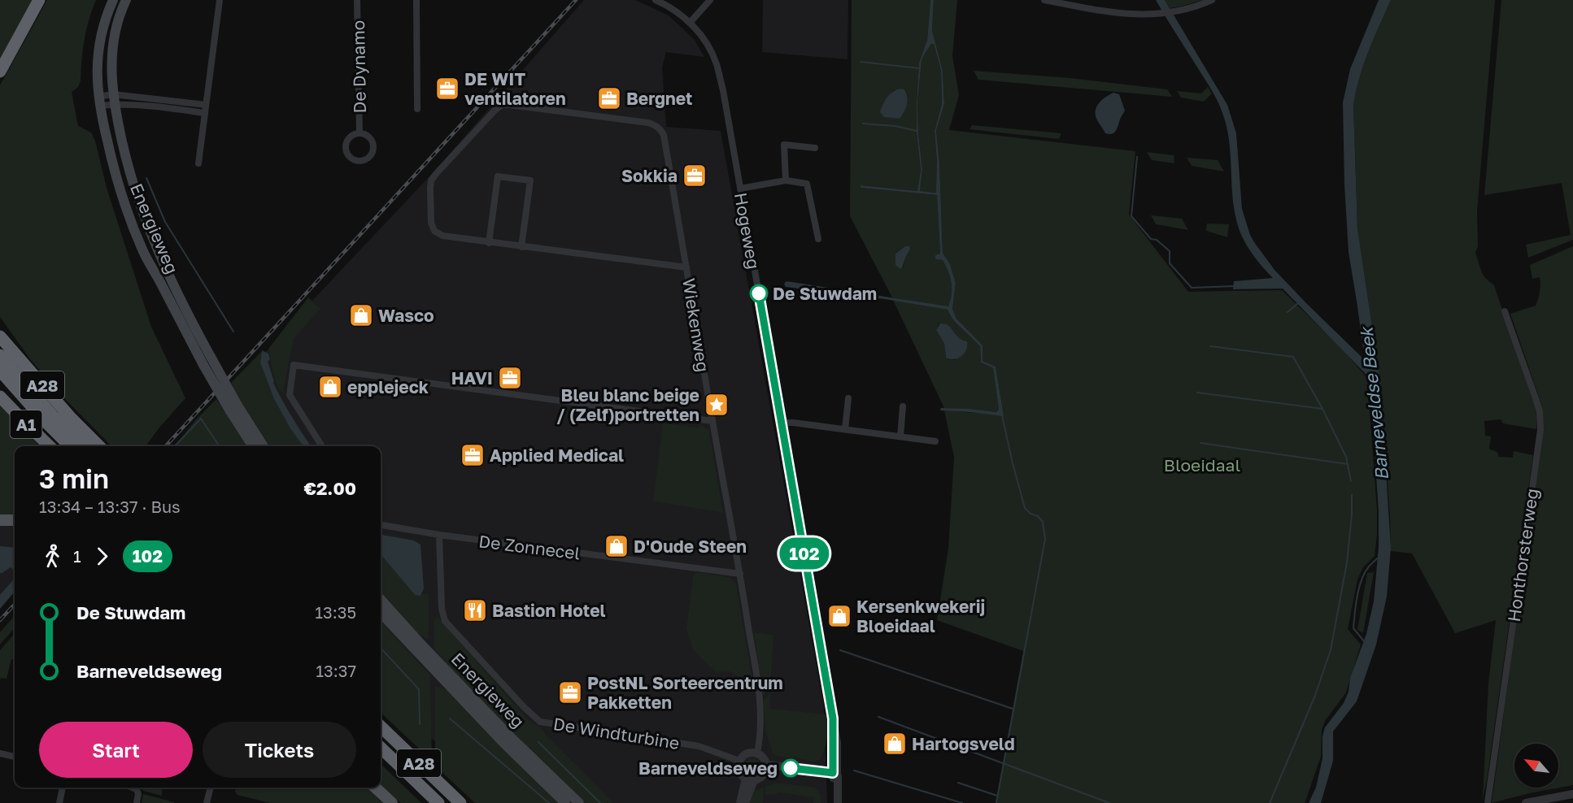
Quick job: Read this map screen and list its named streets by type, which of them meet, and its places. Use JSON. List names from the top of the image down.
{
  "streets": {
    "highway": ["A28", "A1"],
    "main road": ["Energieweg"],
    "street": [
      "De Dynamo",
      "Hogeweg",
      "Wiekenweg",
      "De Zonnecel",
      "Honthorsterweg",
      "De Windturbine"
    ]
  },
  "crossings": [
    ["Wiekenweg", "De Zonnecel"],
    ["Wiekenweg", "De Windturbine"],
    ["De Zonnecel", "De Windturbine"]
  ],
  "water": ["Barneveldse Beek"],
  "parks": ["Bloeidaal"],
  "places": {
    "office": [
      "DE WIT ventilatoren",
      "Bergnet",
      "Sokkia",
      "HAVI",
      "Applied Medical",
      "PostNL Sorteercentrum Pakketten"
    ],
    "other": ["De Stuwdam", "Barneveldseweg"],
    "shop": [
      "Wasco",
      "epplejeck",
      "D'Oude Steen",
      "Kersenkwekerij Bloeidaal",
      "Hartogsveld"
    ],
    "place": ["Bleu blanc beige / (Zelf)portretten"],
    "restaurant": ["Bastion Hotel"]
  },
  "lines": ["bus line 102"],
  "north": "top left",
  "page": {
    "on_map": "102",
    "heading": ["3 min", "13:34 – 13:37 · Bus", "€2.00"],
    "legs": ["1", "102"],
    "list": [
      {
        "name": "De Stuwdam",
        "value": "13:35"
      },
      {
        "name": "Barneveldseweg",
        "value": "13:37"
      }
    ],
    "buttons": ["Start", "Tickets"]
  }
}
